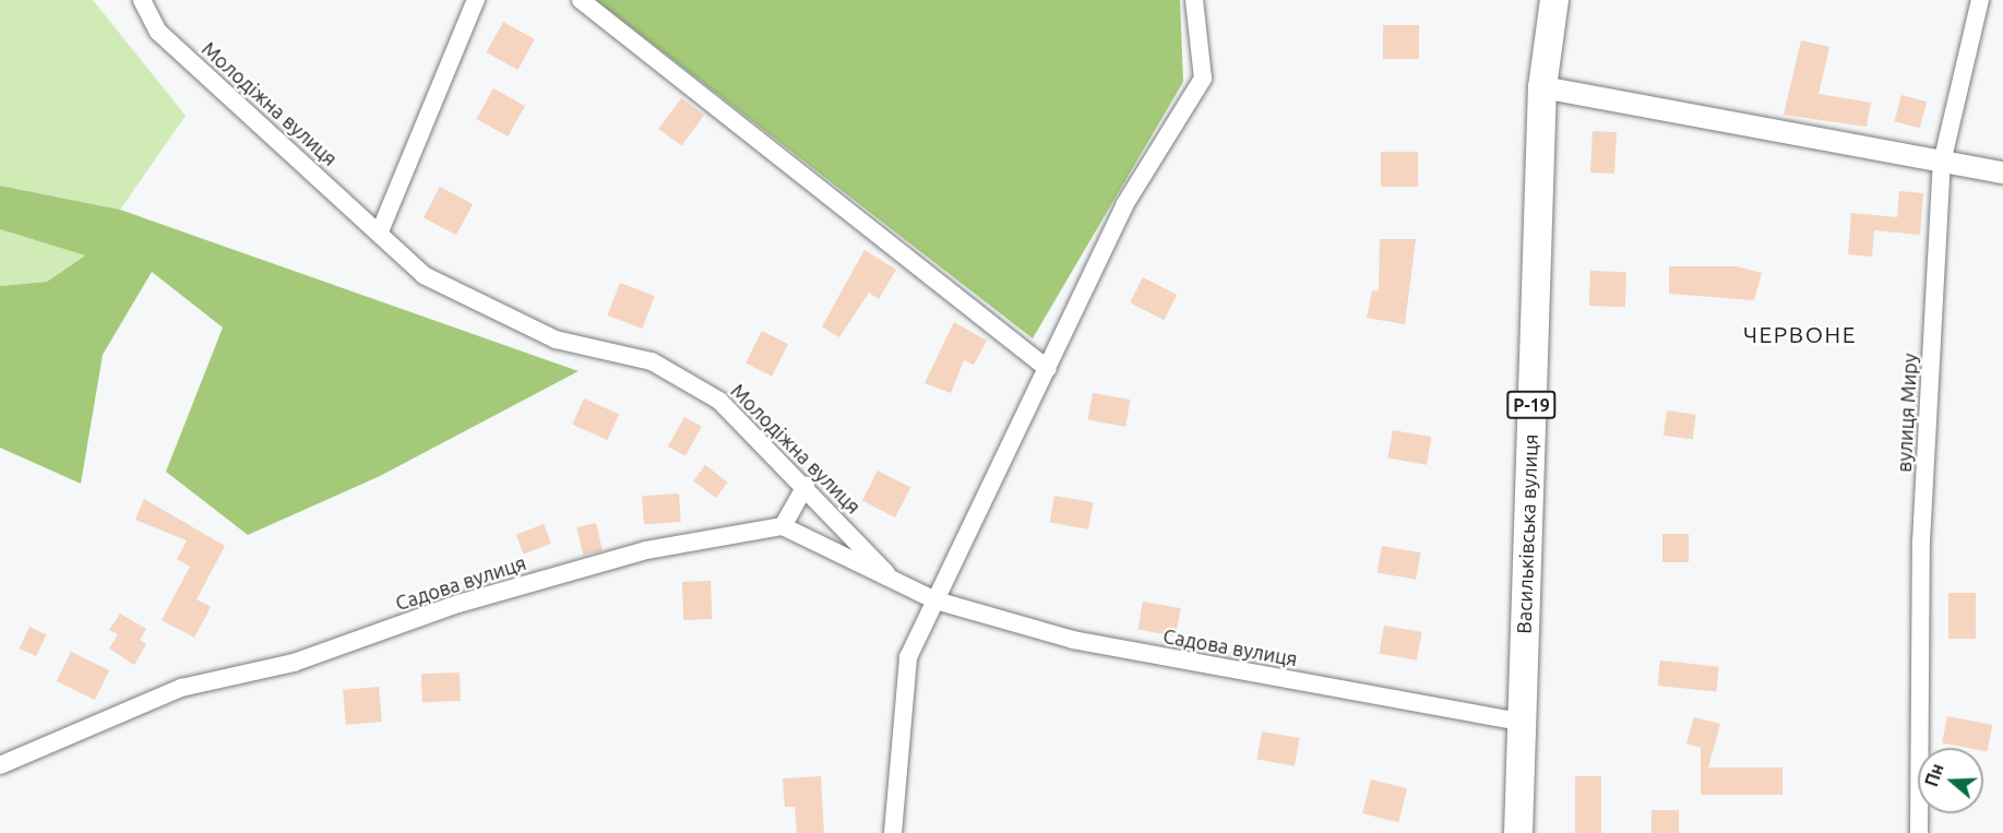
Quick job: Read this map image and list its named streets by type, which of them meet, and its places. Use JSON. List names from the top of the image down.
{
  "streets": {
    "main road": ["Р-19", "Васильківська вулиця"],
    "street": ["Молодіжна вулиця", "вулиця Миру", "Садова вулиця"]
  },
  "crossings": [
    ["Молодіжна вулиця", "Садова вулиця"],
    ["Васильківська вулиця", "Садова вулиця"]
  ],
  "districts": ["ЧЕРВОНЕ"],
  "north": "left"
}
